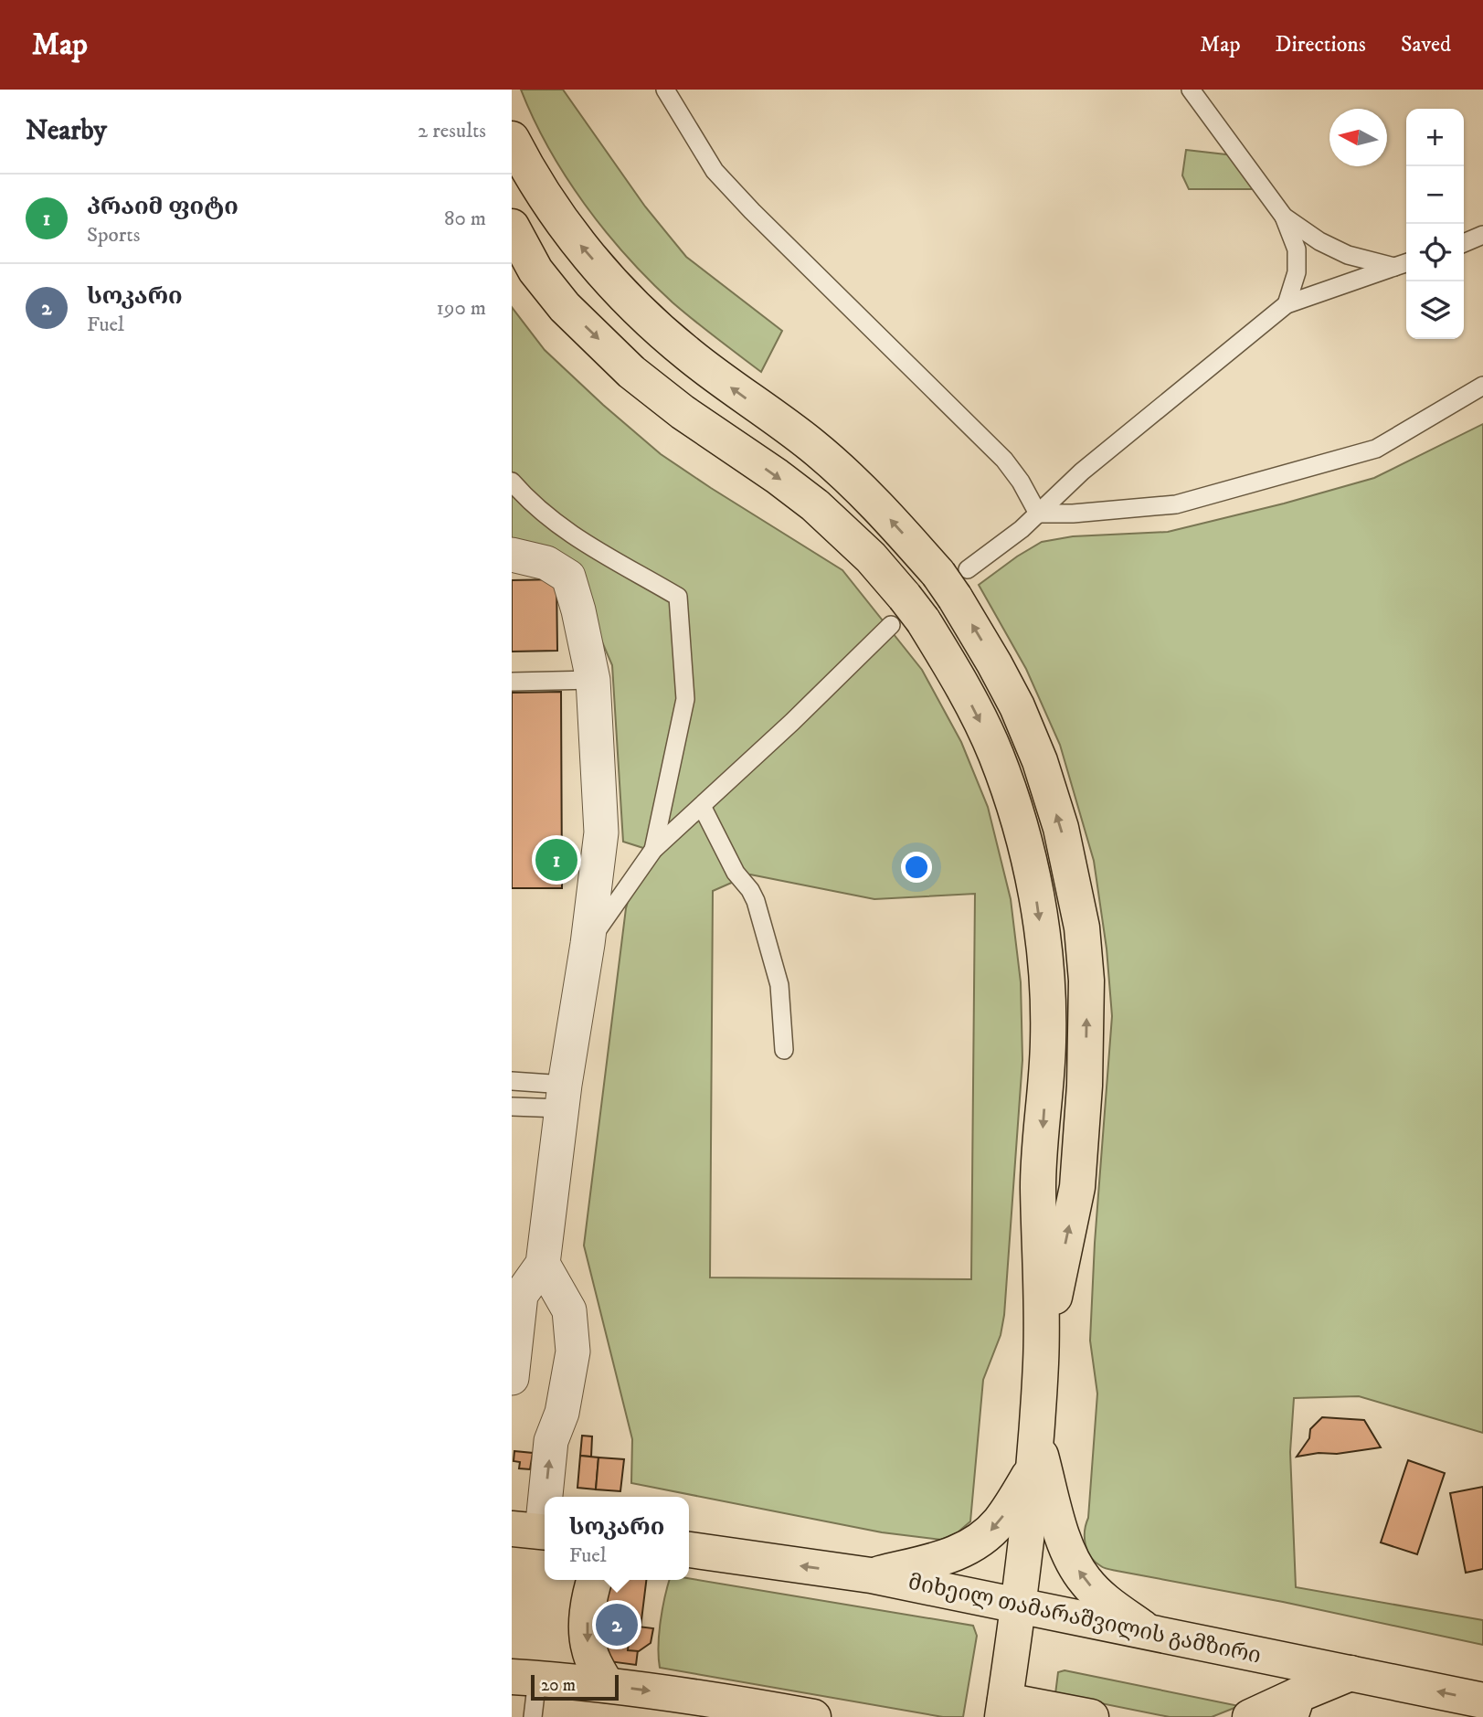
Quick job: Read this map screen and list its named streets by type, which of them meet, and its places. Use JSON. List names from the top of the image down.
{
  "streets": {
    "main road": ["მიხეილ თამარაშვილის გამზირი"]
  },
  "scale_bar": "20 m",
  "north": "left",
  "page": {
    "header": "Map",
    "nav": ["Map", "Directions", "Saved"],
    "heading": ["Nearby", "2 results"],
    "map_buttons": ["+", "−"],
    "list": [
      {
        "mark": "1",
        "name": "პრაიმ ფიტი",
        "note": "Sports",
        "value": "80 m"
      },
      {
        "mark": "2",
        "name": "სოკარი",
        "note": "Fuel",
        "value": "190 m"
      }
    ],
    "pins": ["1", "2"],
    "popup": ["სოკარი", "Fuel"],
    "scale": "20 m"
  }
}
